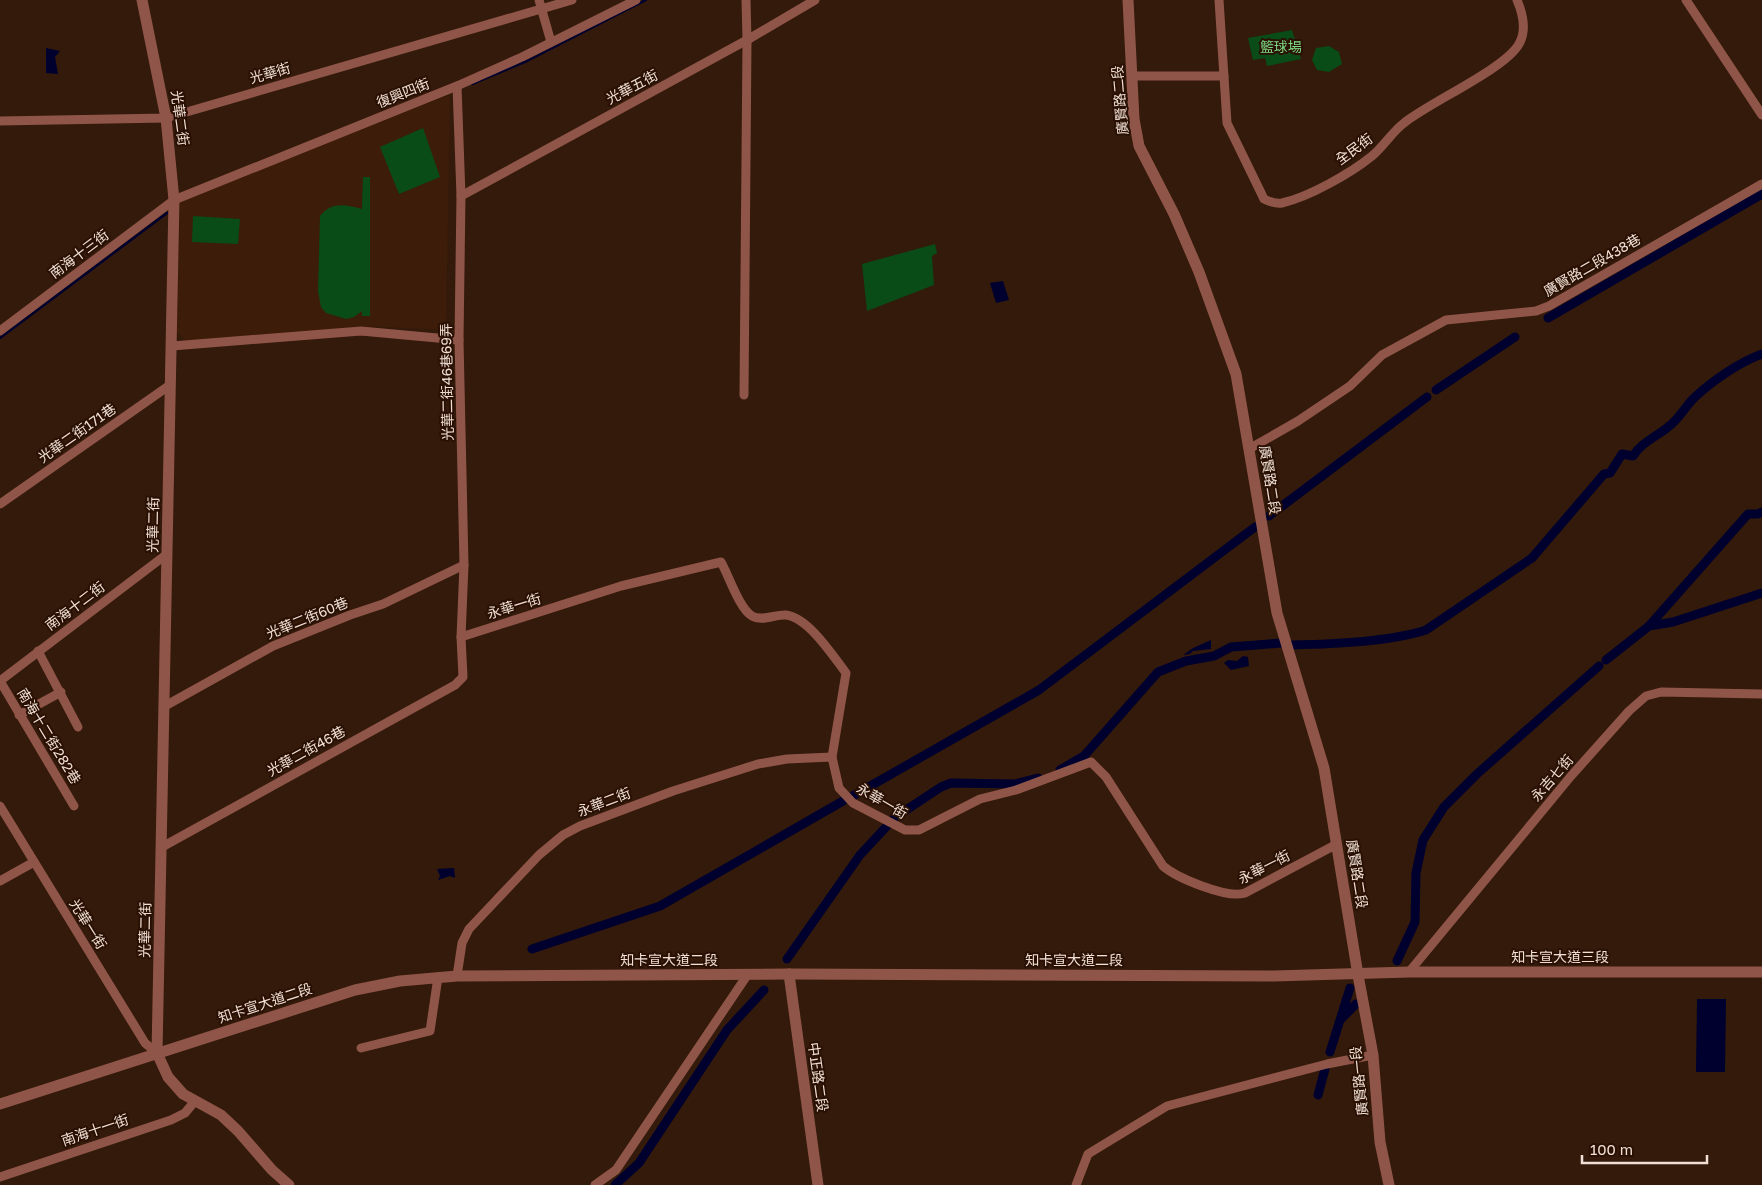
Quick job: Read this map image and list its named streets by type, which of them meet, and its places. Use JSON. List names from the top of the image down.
{
  "streets": {
    "street": [
      "光華街",
      "光華五街",
      "復興四街",
      "廣賢路二段",
      "光華二街",
      "全民街",
      "南海十三街",
      "廣賢路二段438巷",
      "光華二街46巷69弄",
      "光華二街171巷",
      "南海十二街",
      "永華一街",
      "光華二街60巷",
      "南海十二街282巷",
      "光華二街46巷",
      "永吉七街",
      "永華二街",
      "光華一街",
      "知卡宣大道三段",
      "知卡宣大道二段",
      "中正路二段",
      "廣賢路一段",
      "南海十一街"
    ]
  },
  "crossings": [
    ["光華街", "光華二街"],
    ["光華五街", "光華二街46巷69弄"],
    ["復興四街", "光華二街"],
    ["復興四街", "南海十三街"],
    ["復興四街", "光華二街46巷69弄"],
    ["廣賢路二段", "廣賢路二段438巷"],
    ["廣賢路二段", "永華一街"],
    ["廣賢路二段", "知卡宣大道三段"],
    ["廣賢路二段", "知卡宣大道二段"],
    ["廣賢路二段", "廣賢路一段"],
    ["光華二街", "南海十三街"],
    ["光華二街", "光華二街171巷"],
    ["光華二街", "南海十二街"],
    ["光華二街", "光華二街60巷"],
    ["光華二街", "光華二街46巷"],
    ["光華二街", "光華一街"],
    ["光華二街", "知卡宣大道二段"],
    ["光華二街46巷69弄", "永華一街"],
    ["光華二街46巷69弄", "光華二街60巷"],
    ["光華二街46巷69弄", "光華二街46巷"],
    ["南海十二街", "南海十二街282巷"],
    ["永華一街", "永華二街"],
    ["永吉七街", "知卡宣大道三段"],
    ["永華二街", "知卡宣大道二段"],
    ["光華一街", "知卡宣大道二段"],
    ["知卡宣大道三段", "知卡宣大道二段"],
    ["知卡宣大道三段", "廣賢路一段"],
    ["知卡宣大道二段", "中正路二段"],
    ["知卡宣大道二段", "廣賢路一段"]
  ],
  "parks": ["籃球場"],
  "scale_bar": "100 m"
}
